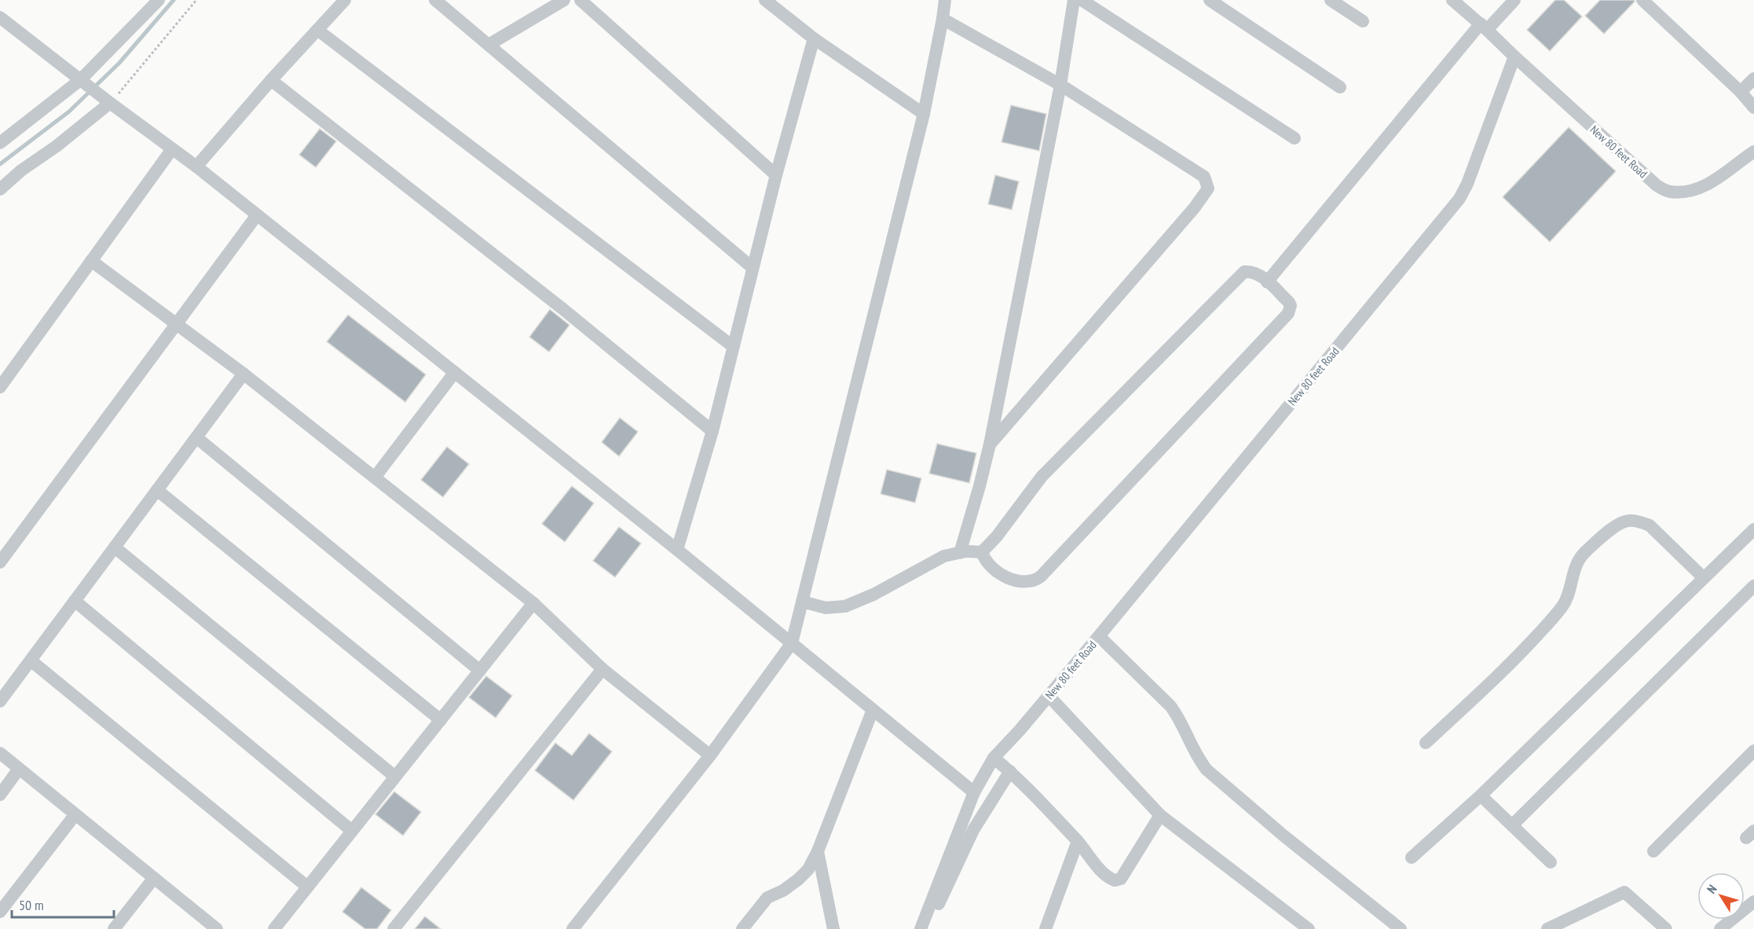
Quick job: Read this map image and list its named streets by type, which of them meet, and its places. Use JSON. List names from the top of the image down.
{
  "streets": {
    "street": ["New 80 feet Road"]
  },
  "scale_bar": "50 m",
  "north": "top left"
}
